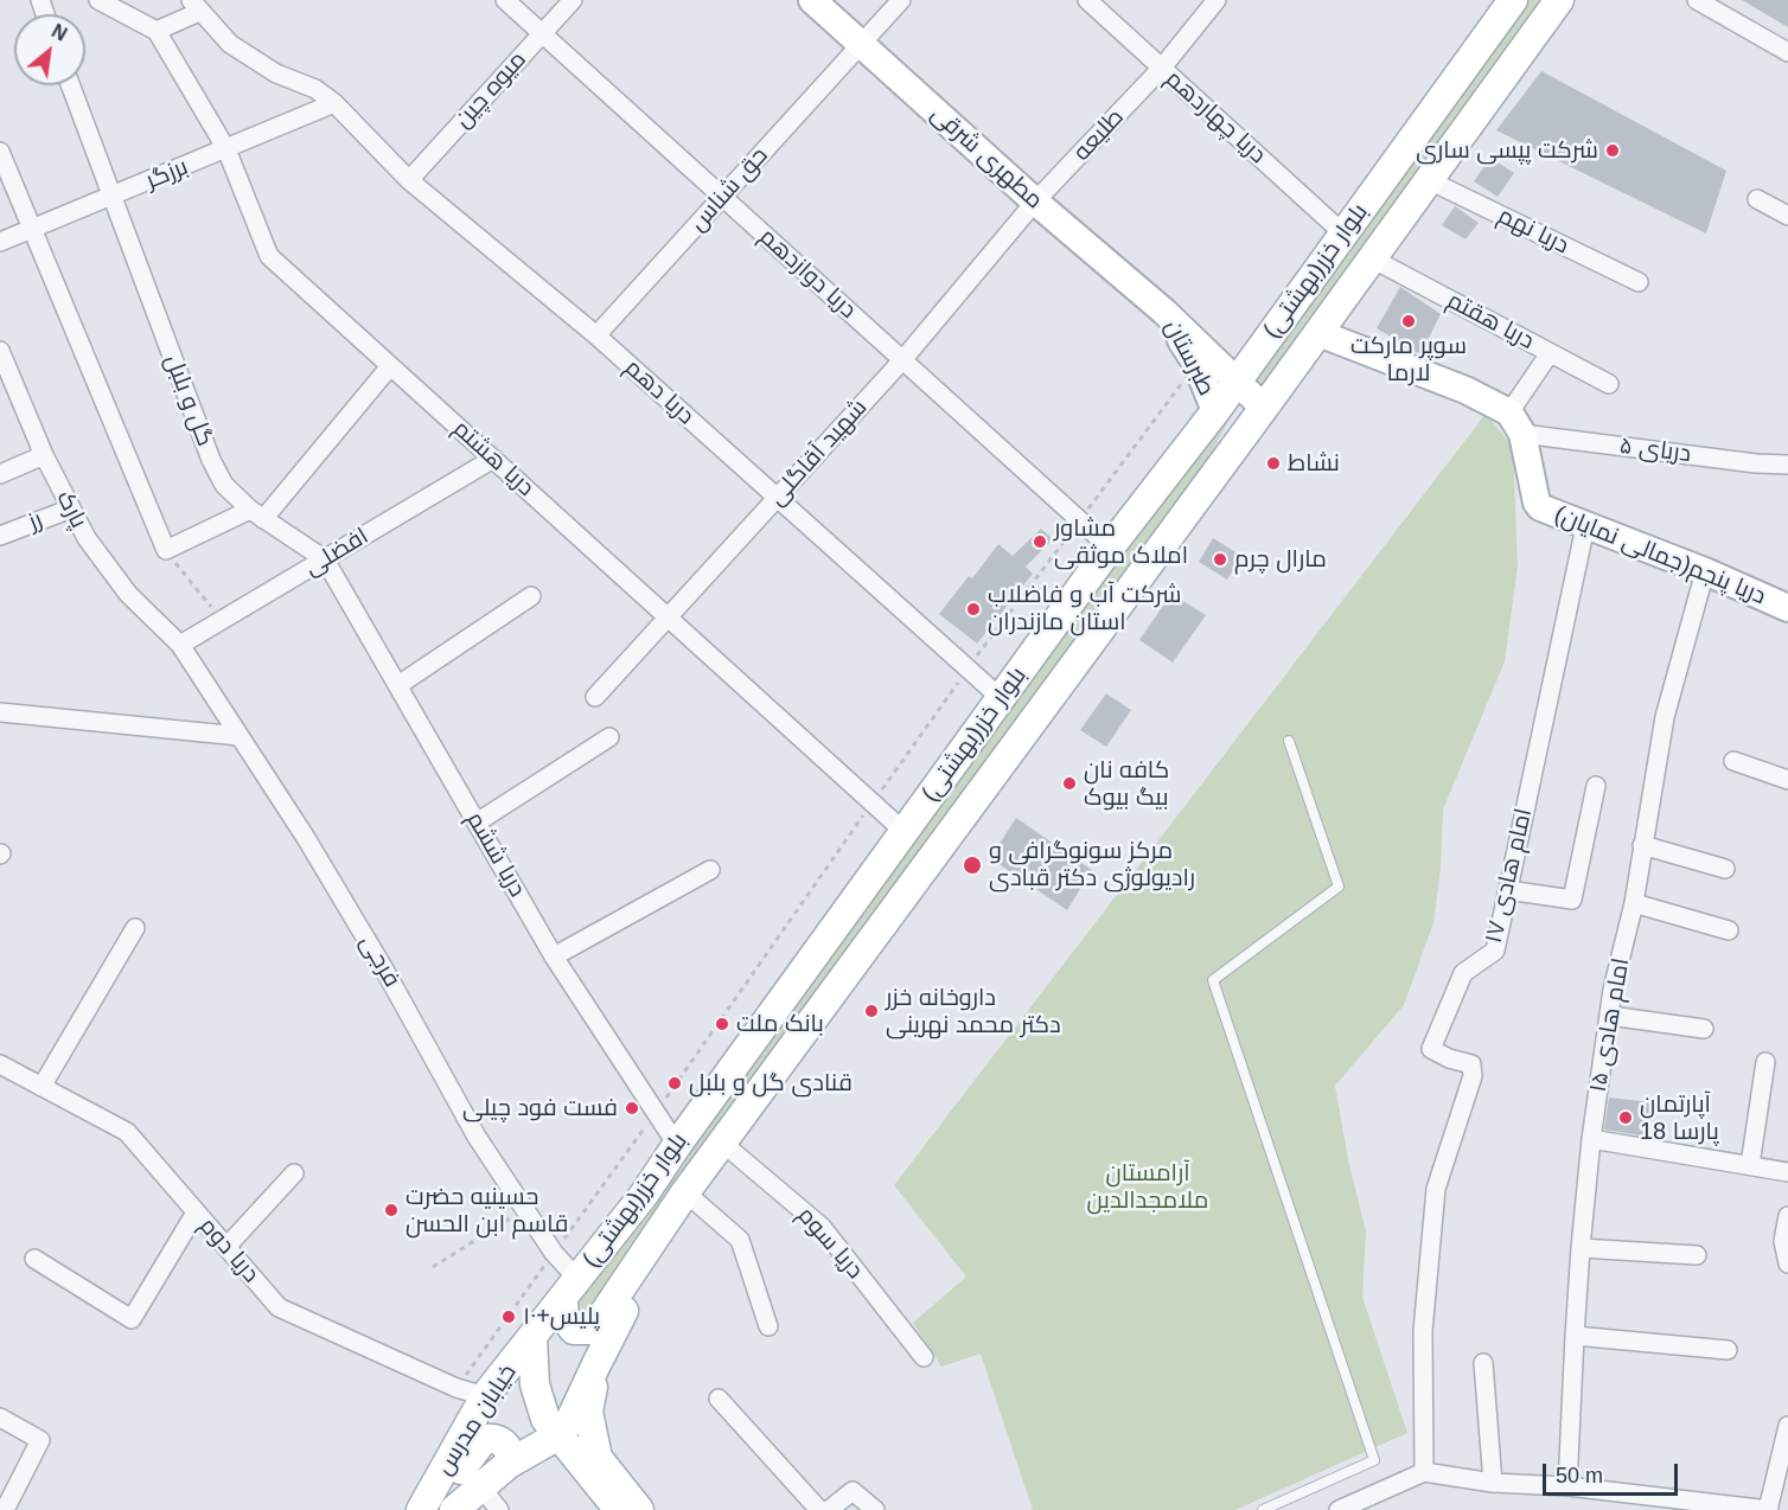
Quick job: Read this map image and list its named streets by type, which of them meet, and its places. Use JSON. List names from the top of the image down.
{
  "streets": {
    "main road": [
      "مطهری شرقی",
      "بلوار خزر(بهشتی)",
      "طبرستان",
      "دریا پنجم(جمالی نمایان)",
      "خیابان مدرس"
    ],
    "street": [
      "میوه چین",
      "دریا چهاردهم",
      "طلیعه",
      "برزگر",
      "حق شناس",
      "دریا نهم",
      "دریا دوازدهم",
      "دریا هقتم",
      "دریا دهم",
      "گل و بلبل",
      "دریای ۵",
      "شهید آقاگلی",
      "دریا هشتم",
      "پارک",
      "رز",
      "افضلی",
      "دریا ششم",
      "امام هادی ۱۷",
      "فرجی",
      "امام هادی ۱۵",
      "دریا سوم",
      "دریا دوم"
    ]
  },
  "crossings": [
    ["میوه چین", "دریا دوازدهم"],
    ["میوه چین", "دریا دهم"],
    ["دریا چهاردهم", "طلیعه"],
    ["دریا چهاردهم", "بلوار خزر(بهشتی)"],
    ["طلیعه", "مطهری شرقی"],
    ["طلیعه", "شهید آقاگلی"],
    ["مطهری شرقی", "حق شناس"],
    ["مطهری شرقی", "طبرستان"],
    ["مطهری شرقی", "شهید آقاگلی"],
    ["برزگر", "دریا دهم"],
    ["برزگر", "گل و بلبل"],
    ["برزگر", "دریا هشتم"],
    ["حق شناس", "دریا دوازدهم"],
    ["حق شناس", "دریا دهم"],
    ["دریا نهم", "بلوار خزر(بهشتی)"],
    ["بلوار خزر(بهشتی)", "دریا دوازدهم"],
    ["بلوار خزر(بهشتی)", "دریا هقتم"],
    ["بلوار خزر(بهشتی)", "طبرستان"],
    ["بلوار خزر(بهشتی)", "دریا دهم"],
    ["بلوار خزر(بهشتی)", "دریا هشتم"],
    ["بلوار خزر(بهشتی)", "دریا ششم"],
    ["بلوار خزر(بهشتی)", "فرجی"],
    ["بلوار خزر(بهشتی)", "دریا سوم"],
    ["بلوار خزر(بهشتی)", "خیابان مدرس"],
    ["دریا دوازدهم", "شهید آقاگلی"],
    ["دریا دهم", "شهید آقاگلی"],
    ["گل و بلبل", "افضلی"],
    ["گل و بلبل", "دریا ششم"],
    ["دریای ۵", "دریا پنجم(جمالی نمایان)"],
    ["شهید آقاگلی", "دریا هشتم"],
    ["دریا هشتم", "افضلی"],
    ["پارک", "رز"],
    ["پارک", "افضلی"],
    ["پارک", "فرجی"],
    ["افضلی", "دریا ششم"],
    ["افضلی", "فرجی"],
    ["دریا پنجم(جمالی نمایان)", "امام هادی ۱۷"],
    ["دریا پنجم(جمالی نمایان)", "امام هادی ۱۵"],
    ["فرجی", "خیابان مدرس"],
    ["دریا دوم", "خیابان مدرس"]
  ],
  "parks": ["آرامستان ملامجدالدین"],
  "places": [
    "شرکت پپسی ساری",
    "سوپر مارکت لارما",
    "نشاط",
    "مشاور املاک موثقی",
    "مارال چرم",
    "شرکت آب و فاضلاب استان مازندران",
    "کافه نان بیگ بیوک",
    "مركز سونوگرافی و راديولوژی دكتر قبادی",
    "داروخانه خزر دکتر محمد نهرینی",
    "بانک ملت",
    "قنادی گل و بلبل",
    "فست فود چیلی",
    "آپارتمان پارسا 18",
    "حسینیه حضرت قاسم ابن الحسن",
    "پلیس+١٠"
  ],
  "scale_bar": "50 m",
  "north": "top right"
}
